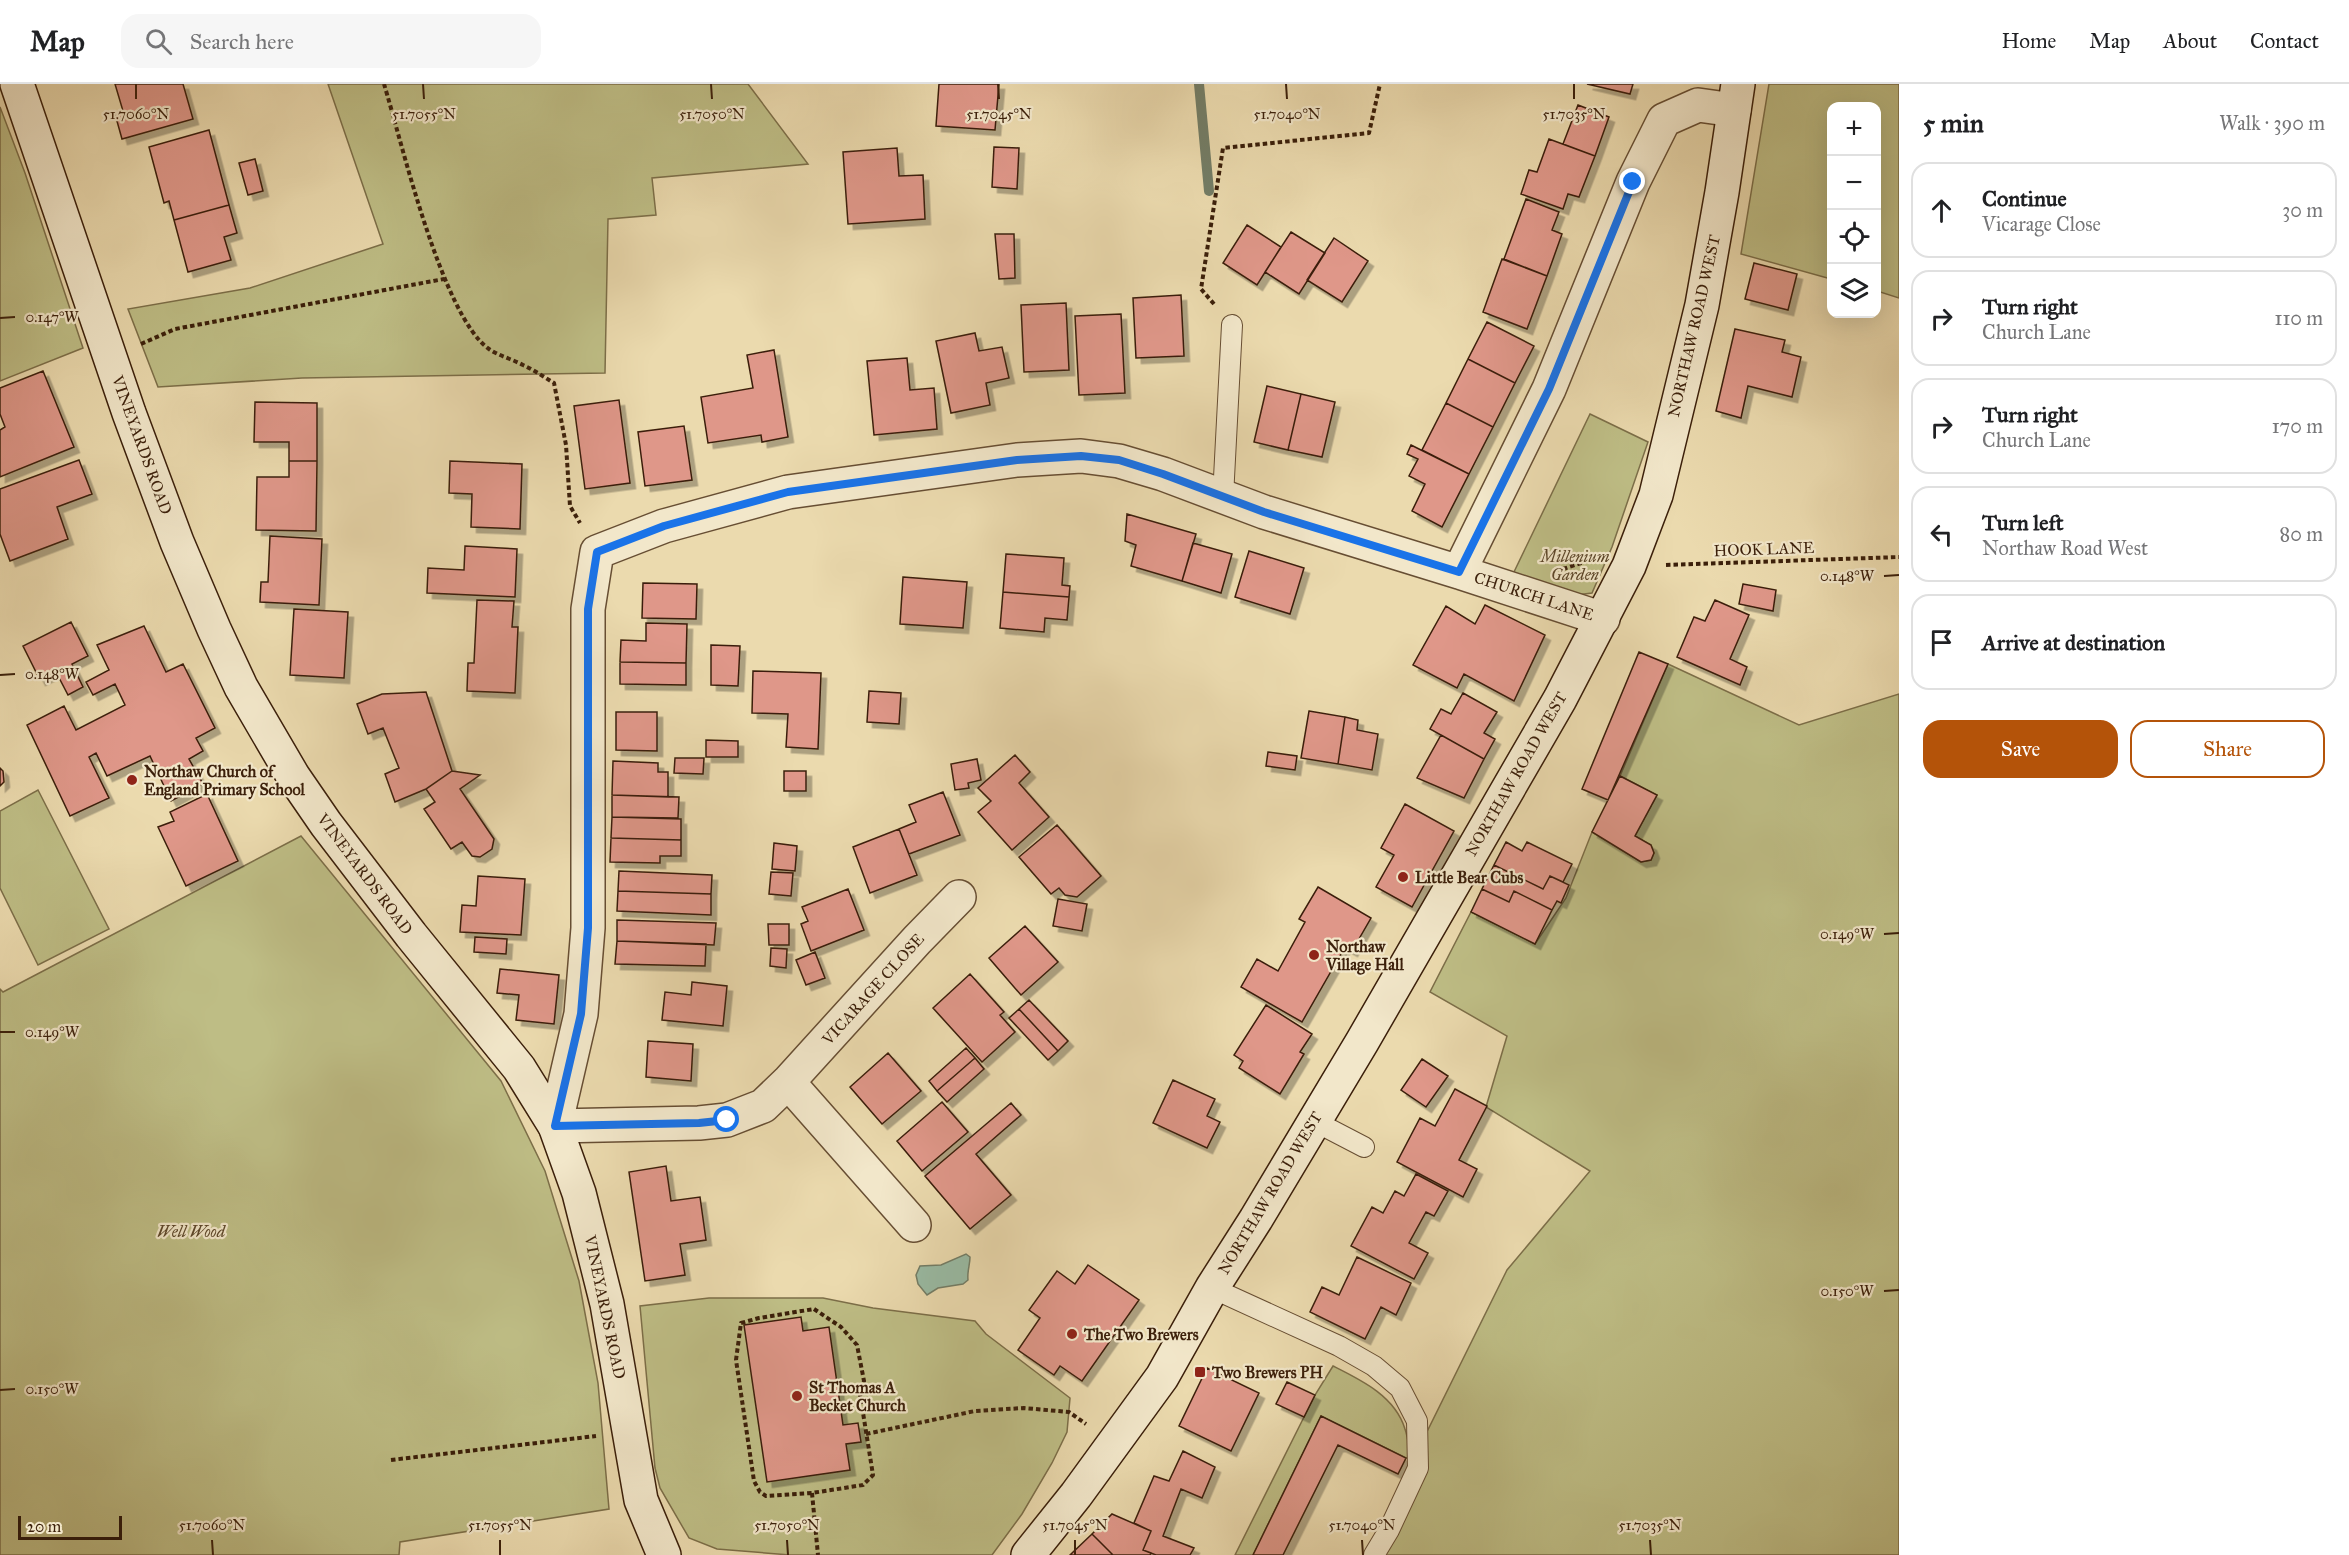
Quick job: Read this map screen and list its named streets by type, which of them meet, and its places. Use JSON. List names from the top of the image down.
{
  "streets": {
    "street": [
      "NORTHAW ROAD WEST",
      "VINEYARDS ROAD",
      "CHURCH LANE",
      "VICARAGE CLOSE"
    ],
    "path": ["HOOK LANE"]
  },
  "crossings": [
    ["NORTHAW ROAD WEST", "HOOK LANE"],
    ["NORTHAW ROAD WEST", "CHURCH LANE"],
    ["VINEYARDS ROAD", "VICARAGE CLOSE"]
  ],
  "parks": ["Millenium Garden", "Well Wood"],
  "places": {
    "other": [
      "Northaw Church of England Primary School",
      "Little Bear Cubs",
      "Northaw Village Hall",
      "The Two Brewers",
      "St Thomas A Becket Church"
    ],
    "transit": ["Two Brewers PH"]
  },
  "scale_bar": "20 m",
  "page": {
    "header": "Map",
    "search": "Search here",
    "nav": [
      "Home",
      "Map",
      "About",
      "Contact"
    ],
    "heading": ["5 min", "Walk · 390 m"],
    "map_buttons": ["+", "−"],
    "list": [
      ["Continue", "Vicarage Close", "30 m"],
      ["Turn right", "Church Lane", "110 m"],
      ["Turn right", "Church Lane", "170 m"],
      ["Turn left", "Northaw Road West", "80 m"],
      "Arrive at destination"
    ],
    "buttons": ["Save", "Share"],
    "scale": "20 m"
  },
  "coordinates": [
    "51.7060°N",
    "51.7055°N",
    "51.7050°N",
    "51.7045°N",
    "51.7040°N",
    "51.7035°N",
    "0.147°W",
    "0.148°W",
    "0.149°W",
    "0.150°W"
  ]
}
